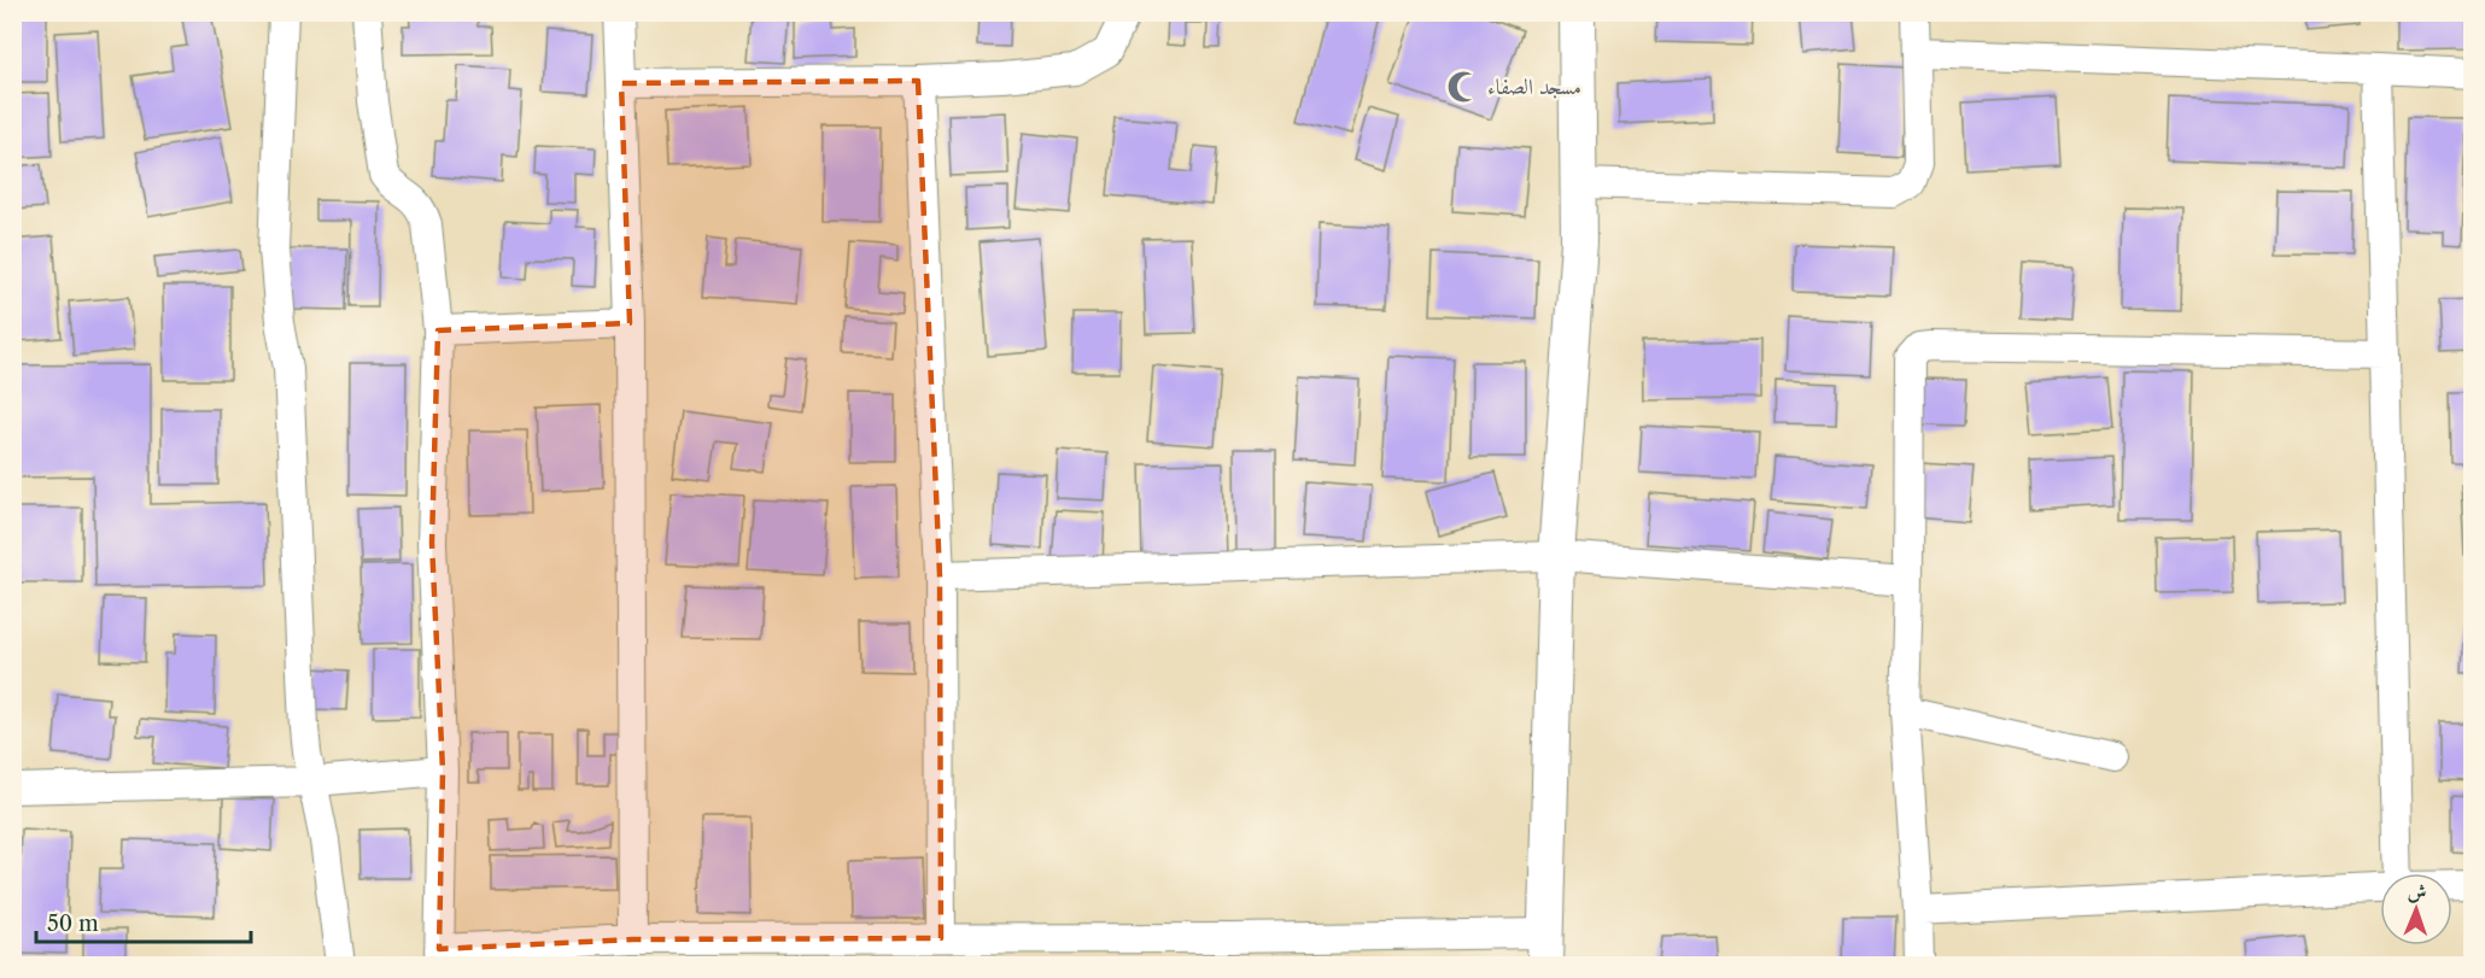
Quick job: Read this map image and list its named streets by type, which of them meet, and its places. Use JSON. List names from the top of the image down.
{
  "places": {
    "mosque": ["مسجد الصفاء"]
  },
  "scale_bar": "50 m",
  "north": "top"
}
